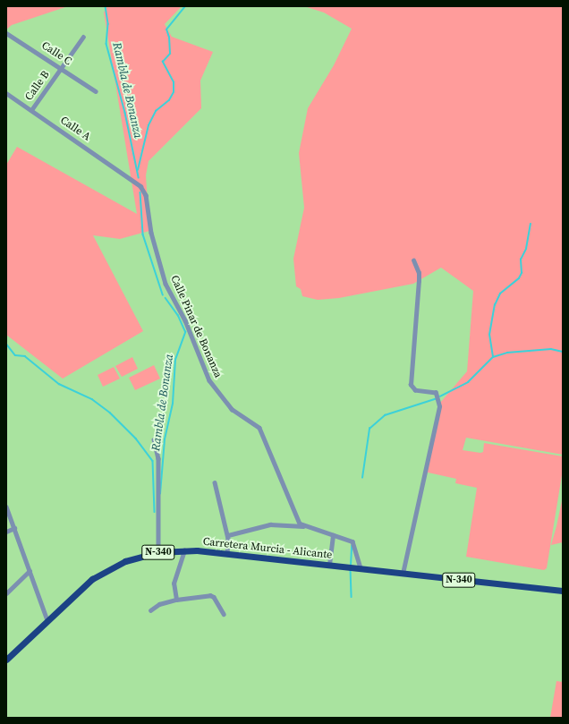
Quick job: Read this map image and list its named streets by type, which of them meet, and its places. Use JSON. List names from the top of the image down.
{
  "streets": {
    "highway": ["Carretera Murcia - Alicante", "N-340"],
    "street": [
      "Calle C",
      "Calle B",
      "Calle A",
      "Calle Pinar de Bonanza"
    ]
  },
  "crossings": [
    ["Calle C", "Calle B"],
    ["Calle B", "Calle A"],
    ["Calle A", "Calle Pinar de Bonanza"]
  ],
  "water": ["Rambla de Bonanza"]
}
